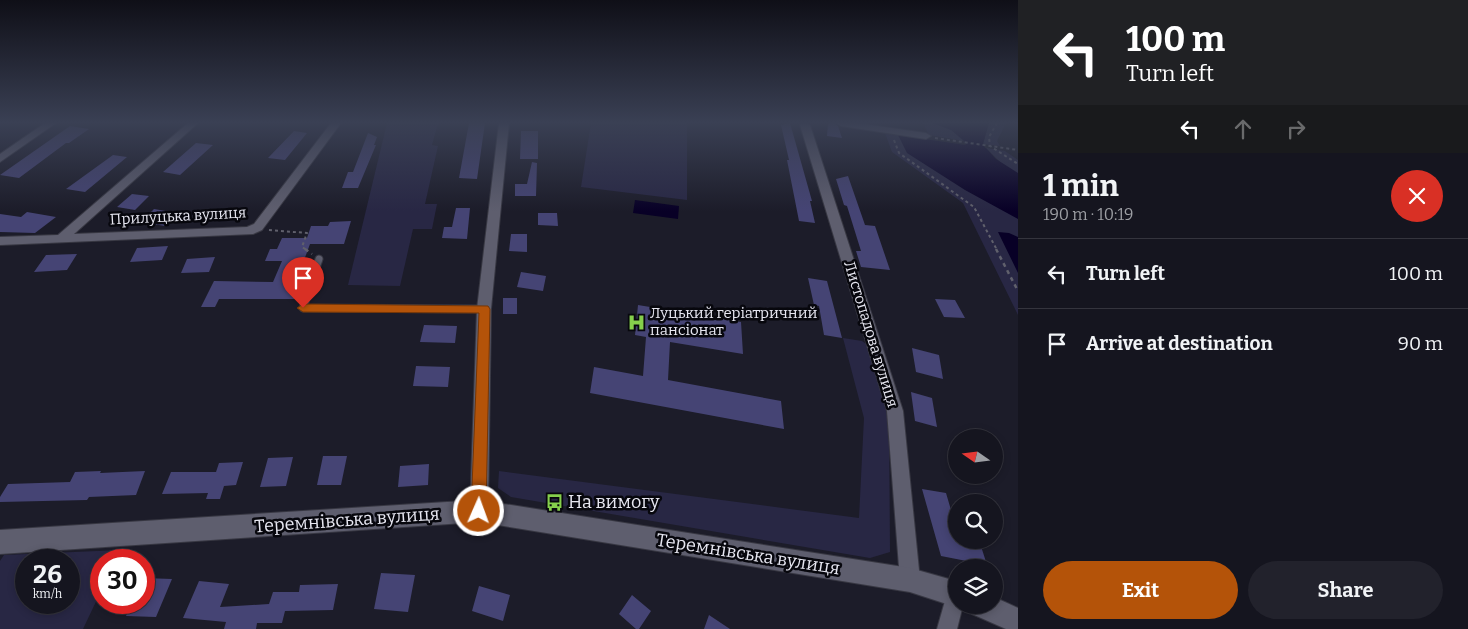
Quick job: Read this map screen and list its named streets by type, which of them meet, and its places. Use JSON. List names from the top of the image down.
{
  "streets": {
    "street": ["Прилуцька вулиця", "Листопадова вулиця", "Теремнівська вулиця"]
  },
  "crossings": [
    ["Листопадова вулиця", "Теремнівська вулиця"]
  ],
  "places": {
    "hospital": ["Луцький геріатричний пансіонат"],
    "bus stop": ["На вимогу"]
  },
  "north": "left",
  "page": {
    "turn": ["100 m", "Turn left"],
    "heading": ["1 min", "190 m · 10:19"],
    "list": [
      {
        "name": "Turn left",
        "value": "100 m"
      },
      {
        "name": "Arrive at destination",
        "value": "90 m"
      }
    ],
    "speed": "26 km/h",
    "limit": "30",
    "buttons": ["Exit", "Share"]
  }
}
